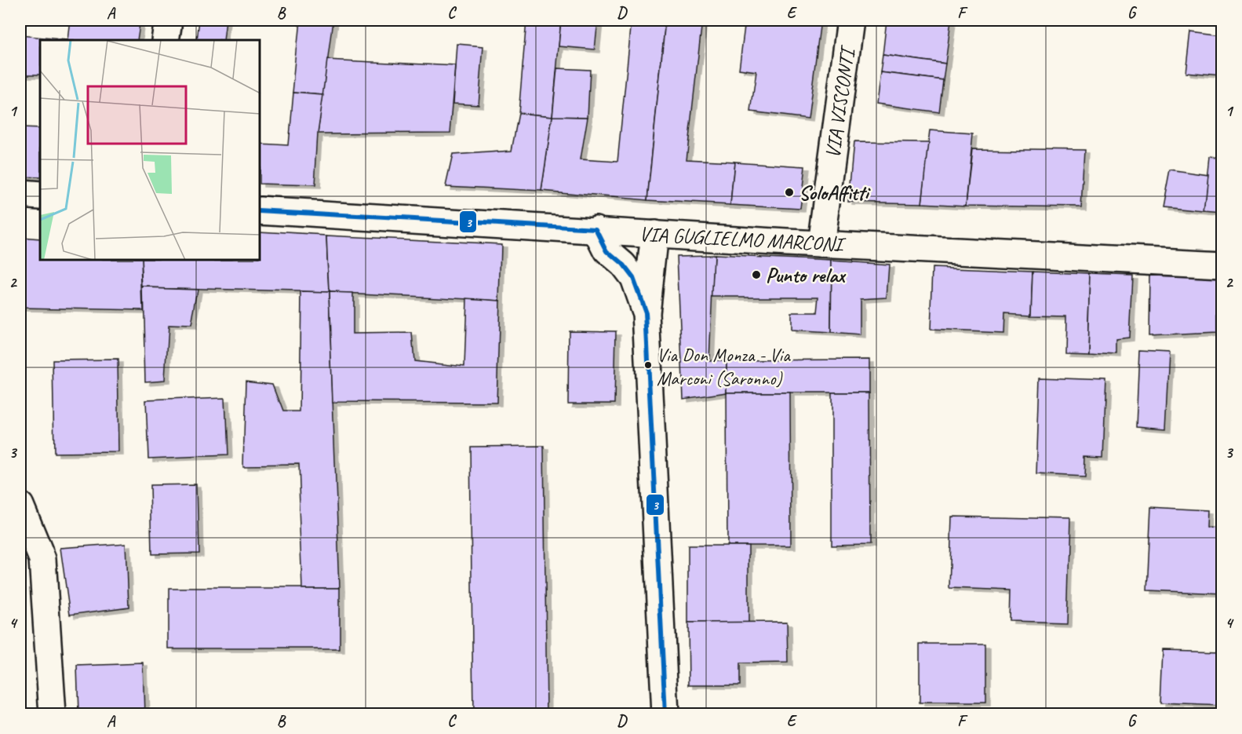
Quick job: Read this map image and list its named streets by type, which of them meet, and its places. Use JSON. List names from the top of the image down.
{
  "streets": {
    "street": ["VIA VISCONTI", "VIA GUGLIELMO MARCONI"]
  },
  "crossings": [
    ["VIA VISCONTI", "VIA GUGLIELMO MARCONI"]
  ],
  "places": ["SoloAffitti", "Punto relax", "Via Don Monza - Via Marconi (Saronno)"],
  "lines": ["transit line 3"],
  "grid": {
    "columns": [
      "A",
      "B",
      "C",
      "D",
      "E",
      "F",
      "G"
    ],
    "rows": [
      "1",
      "2",
      "3",
      "4"
    ]
  }
}
